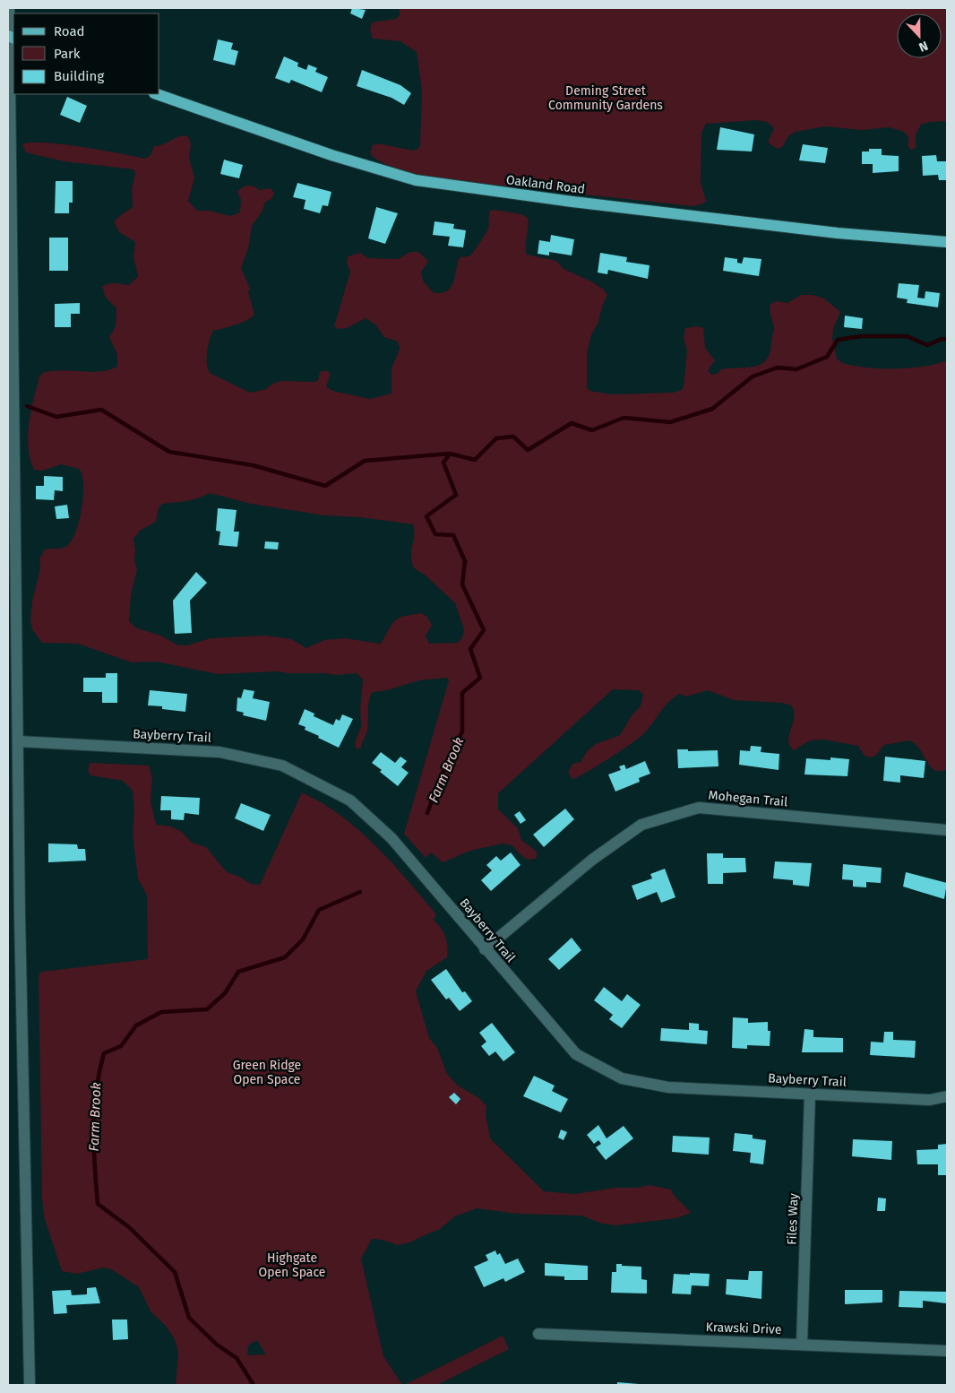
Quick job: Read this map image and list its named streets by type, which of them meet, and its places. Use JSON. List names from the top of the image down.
{
  "streets": {
    "main road": ["Oakland Road"],
    "street": [
      "Bayberry Trail",
      "Mohegan Trail",
      "Files Way",
      "Krawski Drive"
    ]
  },
  "crossings": [
    ["Bayberry Trail", "Mohegan Trail"],
    ["Bayberry Trail", "Files Way"],
    ["Files Way", "Krawski Drive"]
  ],
  "water": ["Farm Brook"],
  "parks": ["Deming Street Community Gardens", "Green Ridge Open Space", "Highgate Open Space"],
  "legend": ["Road", "Park", "Building"],
  "north": "bottom"
}
